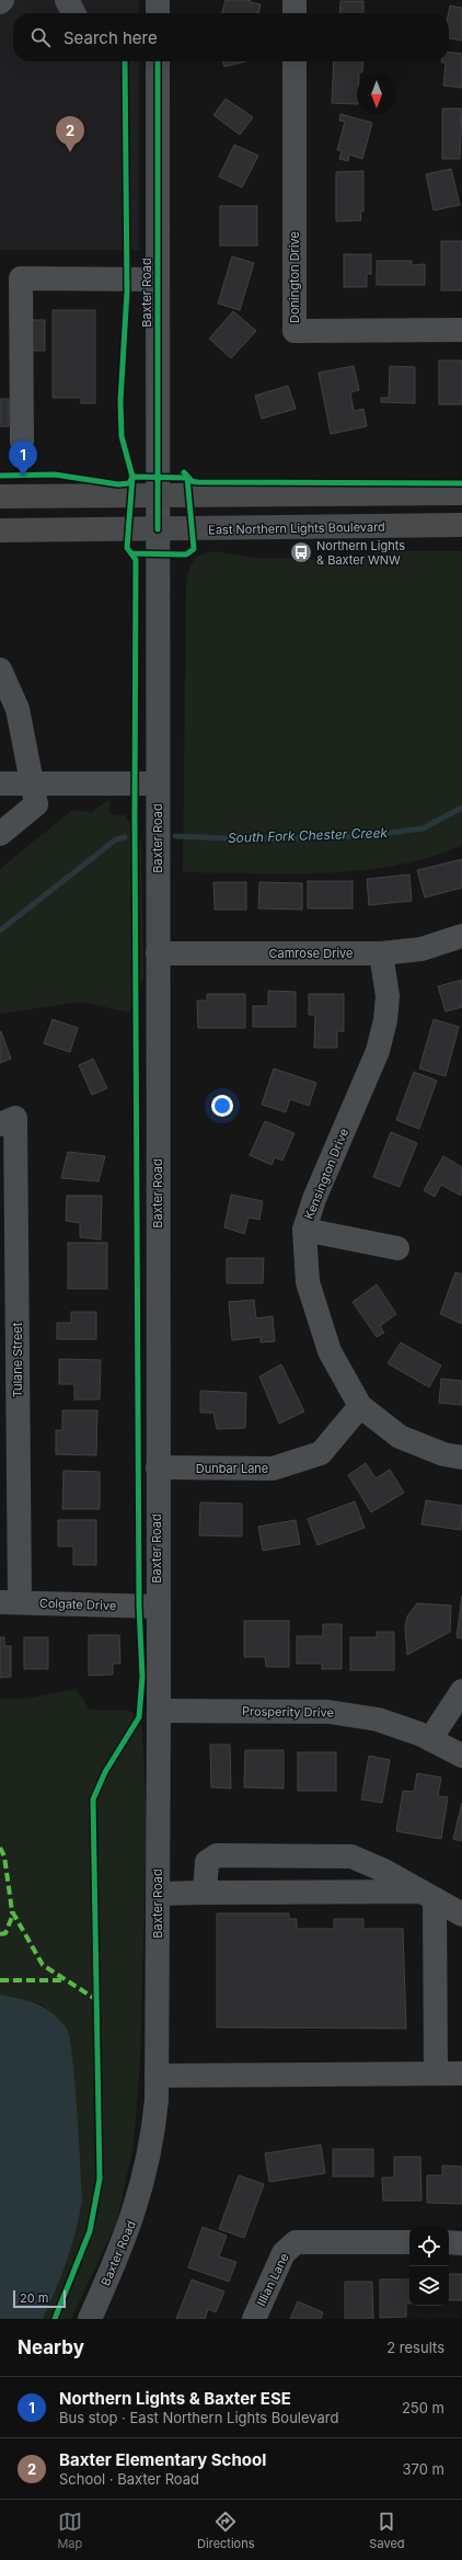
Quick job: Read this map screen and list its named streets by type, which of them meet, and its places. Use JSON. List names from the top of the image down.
{
  "streets": {
    "main road": ["East Northern Lights Boulevard"],
    "street": [
      "Donington Drive",
      "Baxter Road",
      "Camrose Drive",
      "Kensington Drive",
      "Tulane Street",
      "Dunbar Lane",
      "Colgate Drive",
      "Prosperity Drive",
      "Illian Lane"
    ]
  },
  "crossings": [
    ["Baxter Road", "East Northern Lights Boulevard"],
    ["Baxter Road", "Camrose Drive"],
    ["Baxter Road", "Dunbar Lane"],
    ["Baxter Road", "Colgate Drive"],
    ["Baxter Road", "Prosperity Drive"],
    ["Camrose Drive", "Kensington Drive"],
    ["Kensington Drive", "Dunbar Lane"],
    ["Tulane Street", "Colgate Drive"]
  ],
  "water": ["South Fork Chester Creek"],
  "places": {
    "bus stop": ["Northern Lights & Baxter WNW"]
  },
  "scale_bar": "20 m",
  "north": "bottom",
  "page": {
    "search": "Search here",
    "pins": ["2", "1"],
    "scale": "20 m",
    "heading": ["Nearby", "2 results"],
    "list": [
      {
        "mark": "1",
        "name": "Northern Lights & Baxter ESE",
        "note": "Bus stop · East Northern Lights Boulevard",
        "value": "250 m"
      },
      {
        "mark": "2",
        "name": "Baxter Elementary School",
        "note": "School · Baxter Road",
        "value": "370 m"
      }
    ],
    "nav": ["Map", "Directions", "Saved"]
  }
}
